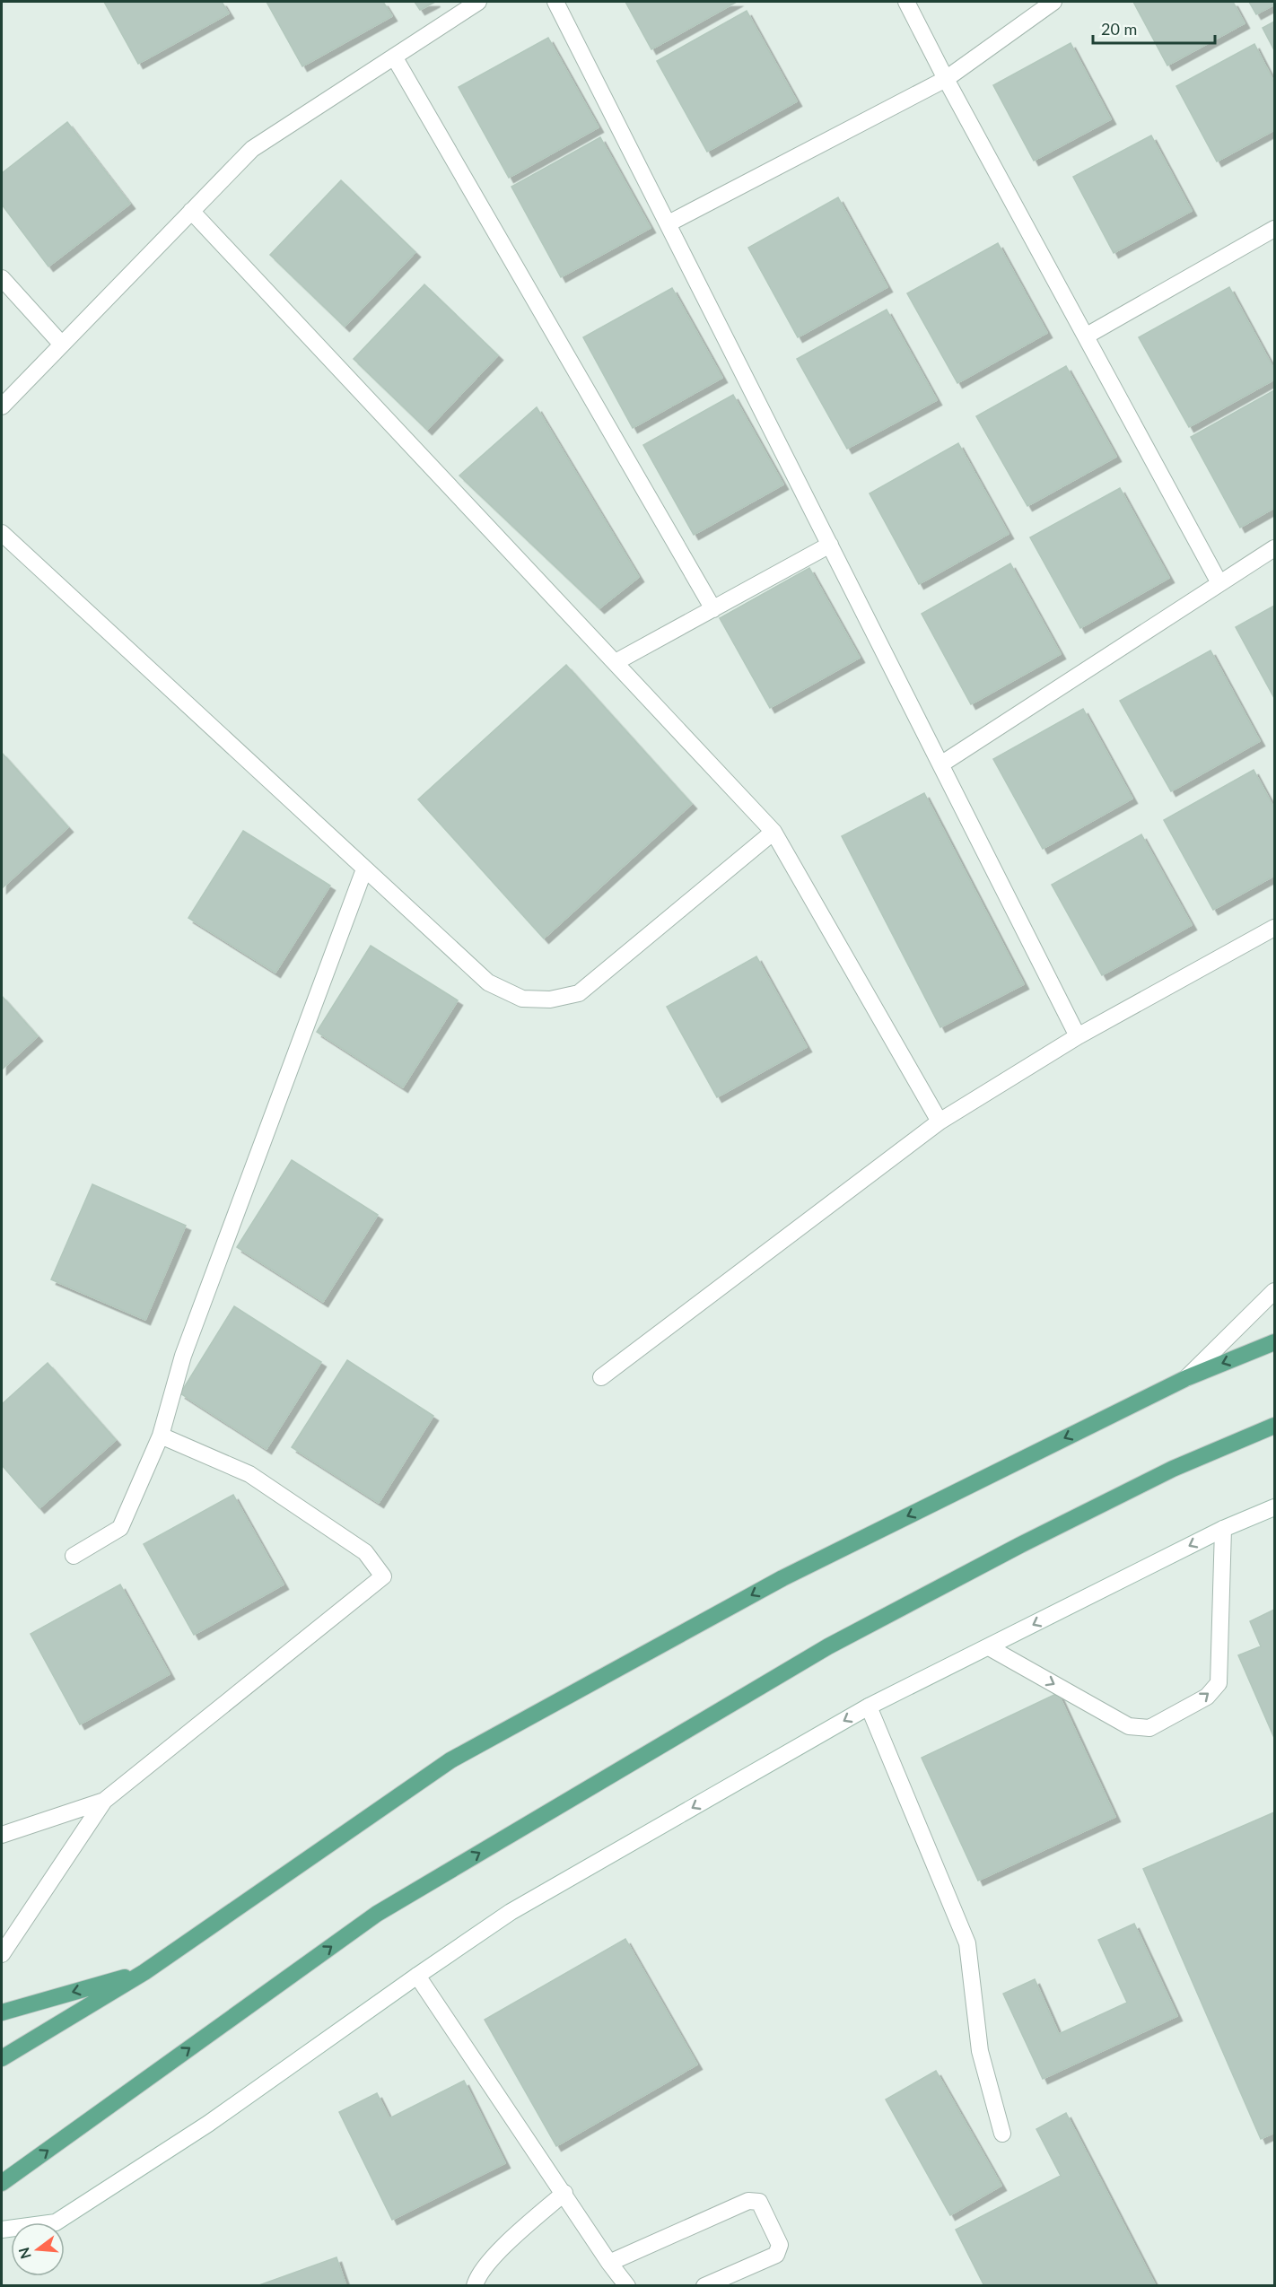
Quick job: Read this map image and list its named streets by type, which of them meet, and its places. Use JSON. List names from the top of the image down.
{
  "scale_bar": "20 m",
  "north": "left"
}
